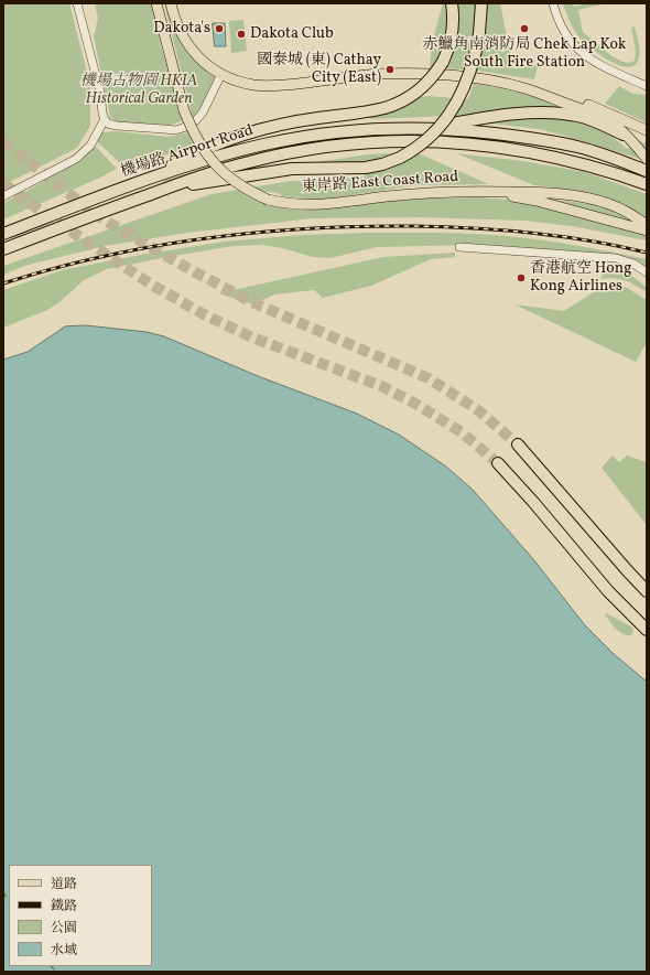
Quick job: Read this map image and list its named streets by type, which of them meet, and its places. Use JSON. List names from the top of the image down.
{
  "streets": {
    "highway": ["機場路 Airport Road"],
    "main road": ["東岸路 East Coast Road"]
  },
  "parks": ["機場古物園 HKIA Historical Garden"],
  "places": [
    "Dakota's",
    "赤鱲角南消防局 Chek Lap Kok South Fire Station",
    "Dakota Club",
    "國泰城 (東) Cathay City (East)",
    "香港航空 Hong Kong Airlines"
  ],
  "legend": [
    "道路",
    "鐵路",
    "公園",
    "水域"
  ]
}
